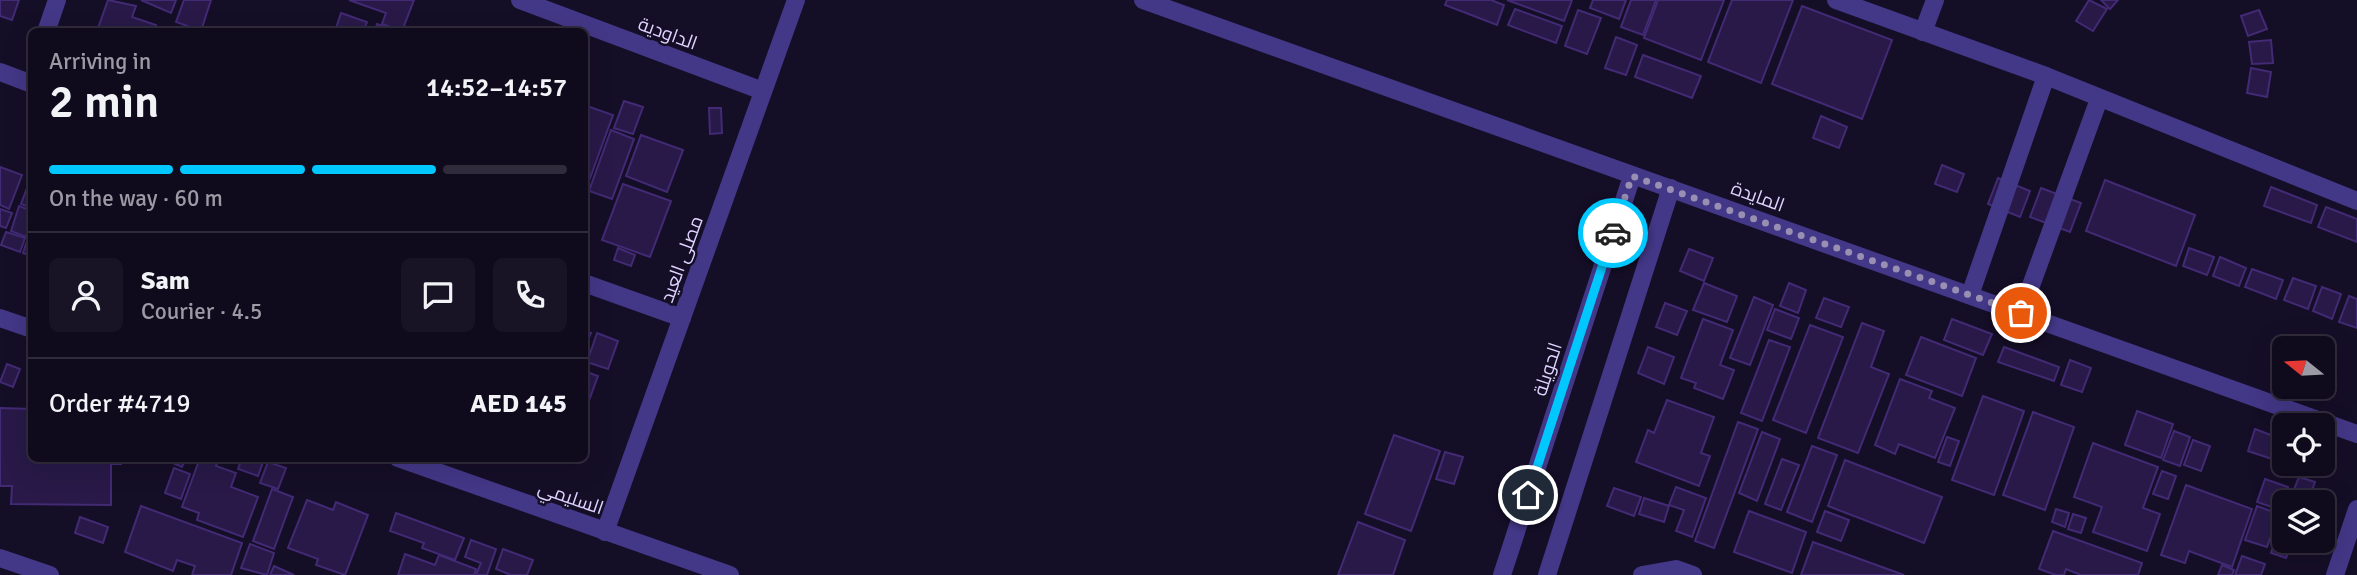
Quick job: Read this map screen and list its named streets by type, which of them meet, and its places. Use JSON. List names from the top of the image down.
{
  "streets": {
    "street": [
      "الداودية",
      "المايدة",
      "مصلى العيد",
      "الحويلة",
      "السليمي"
    ]
  },
  "crossings": [
    ["الداودية", "مصلى العيد"],
    ["المايدة", "الحويلة"],
    ["مصلى العيد", "السليمي"]
  ],
  "north": "left",
  "page": {
    "heading": ["2 min", "Arriving in", "14:52–14:57"],
    "panel": [
      "Sam",
      "Courier · 4.5",
      "Order #4719",
      "AED 145"
    ],
    "bar": "On the way · 60 m"
  }
}
